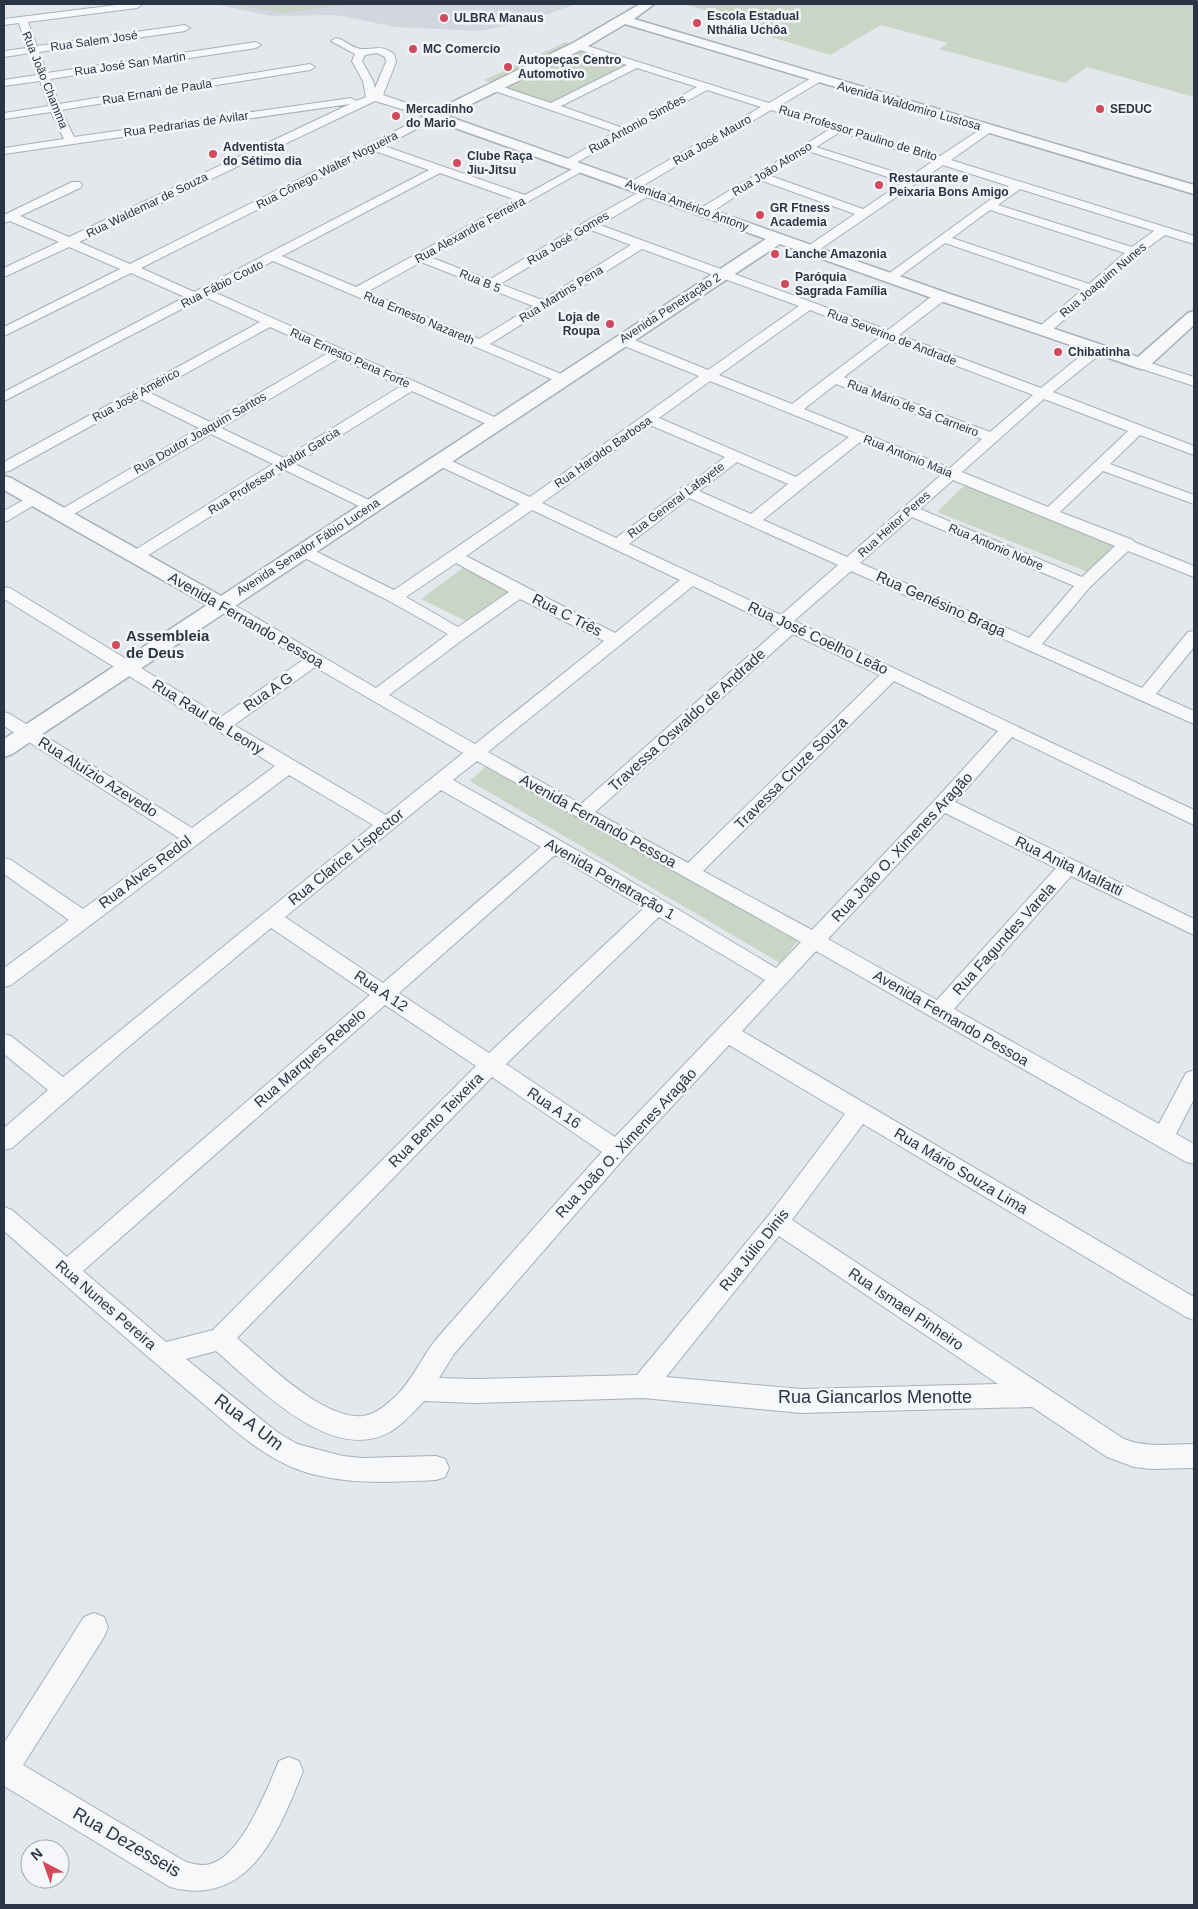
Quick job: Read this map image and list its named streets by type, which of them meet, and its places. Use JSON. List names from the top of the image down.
{
  "streets": {
    "street": [
      "Rua Salem José",
      "Rua José San Martin",
      "Rua João Chamma",
      "Rua Ernani de Paula",
      "Avenida Waldomiro Lustosa",
      "Rua Pedrarias de Avilar",
      "Rua Antonio Simões",
      "Rua Professor Paulino de Brito",
      "Rua José Mauro",
      "Rua João Afonso",
      "Rua Cônego Walter Nogueira",
      "Rua Waldemar de Souza",
      "Avenida Américo Antony",
      "Rua Alexandre Ferreira",
      "Rua José Gomes",
      "Rua Joaquim Nunes",
      "Rua B 5",
      "Rua Fábio Couto",
      "Rua Martins Pena",
      "Avenida Penetração 2",
      "Rua Ernesto Nazareth",
      "Rua Severino de Andrade",
      "Rua Ernesto Pena Forte",
      "Rua José Américo",
      "Rua Mário de Sá Carneiro",
      "Rua Doutor Joaquim Santos",
      "Rua Haroldo Barbosa",
      "Rua Antonio Maia",
      "Rua Professor Waldir Garcia",
      "Rua General Lafayete",
      "Rua Heitor Peres",
      "Avenida Senador Fábio Lucena",
      "Rua Antonio Nobre",
      "Rua Genésino Braga",
      "Rua C Três",
      "Avenida Fernando Pessoa",
      "Rua José Coelho Leão",
      "Rua A G",
      "Rua Raul de Leony",
      "Travessa Oswaldo de Andrade",
      "Travessa Cruze Souza",
      "Rua Aluízio Azevedo",
      "Rua João O. Ximenes Aragão",
      "Rua Clarice Lispector",
      "Rua Anita Malfatti",
      "Rua Alves Redol",
      "Avenida Penetração 1",
      "Rua Fagundes Varela",
      "Rua A 12",
      "Rua Marques Rebelo",
      "Rua A 16",
      "Rua Bento Teixeira",
      "Rua Mário Souza Lima",
      "Rua Júlio Dinis",
      "Rua Nunes Pereira",
      "Rua Ismael Pinheiro",
      "Rua Giancarlos Menotte",
      "Rua A Um",
      "Rua Dezesseis"
    ]
  },
  "crossings": [
    ["Rua Salem José", "Rua João Chamma"],
    ["Rua José San Martin", "Rua João Chamma"],
    ["Rua João Chamma", "Rua Ernani de Paula"],
    ["Rua João Chamma", "Rua Pedrarias de Avilar"],
    ["Avenida Waldomiro Lustosa", "Rua José Mauro"],
    ["Avenida Waldomiro Lustosa", "Rua Cônego Walter Nogueira"],
    ["Rua Pedrarias de Avilar", "Rua Waldemar de Souza"],
    ["Rua Pedrarias de Avilar", "Avenida Américo Antony"],
    ["Rua Antonio Simões", "Rua Professor Paulino de Brito"],
    ["Rua Antonio Simões", "Avenida Américo Antony"],
    ["Rua Professor Paulino de Brito", "Rua José Mauro"],
    ["Rua Professor Paulino de Brito", "Rua João Afonso"],
    ["Rua Professor Paulino de Brito", "Rua Cônego Walter Nogueira"],
    ["Rua Professor Paulino de Brito", "Rua Joaquim Nunes"],
    ["Rua José Mauro", "Avenida Américo Antony"],
    ["Rua João Afonso", "Avenida Américo Antony"],
    ["Rua Cônego Walter Nogueira", "Avenida Américo Antony"],
    ["Rua Cônego Walter Nogueira", "Rua Ernesto Pena Forte"],
    ["Rua Waldemar de Souza", "Avenida Américo Antony"],
    ["Rua Waldemar de Souza", "Rua Ernesto Pena Forte"],
    ["Avenida Américo Antony", "Rua Alexandre Ferreira"],
    ["Avenida Américo Antony", "Rua José Gomes"],
    ["Avenida Américo Antony", "Rua Joaquim Nunes"],
    ["Avenida Américo Antony", "Avenida Penetração 2"],
    ["Avenida Américo Antony", "Rua Heitor Peres"],
    ["Rua Alexandre Ferreira", "Rua B 5"],
    ["Rua Alexandre Ferreira", "Rua Ernesto Nazareth"],
    ["Rua José Gomes", "Rua B 5"],
    ["Rua José Gomes", "Rua Severino de Andrade"],
    ["Rua B 5", "Rua Martins Pena"],
    ["Rua Fábio Couto", "Rua Ernesto Nazareth"],
    ["Rua Fábio Couto", "Rua Ernesto Pena Forte"],
    ["Rua Martins Pena", "Rua Ernesto Nazareth"],
    ["Rua Martins Pena", "Rua Severino de Andrade"],
    ["Avenida Penetração 2", "Rua Ernesto Nazareth"],
    ["Avenida Penetração 2", "Rua Severino de Andrade"],
    ["Avenida Penetração 2", "Rua Antonio Maia"],
    ["Avenida Penetração 2", "Avenida Senador Fábio Lucena"],
    ["Rua Ernesto Nazareth", "Avenida Senador Fábio Lucena"],
    ["Rua Severino de Andrade", "Rua Haroldo Barbosa"],
    ["Rua Severino de Andrade", "Rua Heitor Peres"],
    ["Rua Ernesto Pena Forte", "Rua José Américo"],
    ["Rua Ernesto Pena Forte", "Rua Doutor Joaquim Santos"],
    ["Rua Ernesto Pena Forte", "Rua Professor Waldir Garcia"],
    ["Rua Ernesto Pena Forte", "Avenida Senador Fábio Lucena"],
    ["Rua Mário de Sá Carneiro", "Rua Heitor Peres"],
    ["Rua Doutor Joaquim Santos", "Avenida Fernando Pessoa"],
    ["Rua Haroldo Barbosa", "Rua Antonio Maia"],
    ["Rua Haroldo Barbosa", "Rua C Três"],
    ["Rua Haroldo Barbosa", "Rua José Coelho Leão"],
    ["Rua Antonio Maia", "Rua Heitor Peres"],
    ["Rua Professor Waldir Garcia", "Avenida Fernando Pessoa"],
    ["Rua General Lafayete", "Rua Genésino Braga"],
    ["Rua General Lafayete", "Rua José Coelho Leão"],
    ["Rua Heitor Peres", "Rua Antonio Nobre"],
    ["Rua Heitor Peres", "Rua Genésino Braga"],
    ["Rua Heitor Peres", "Rua José Coelho Leão"],
    ["Rua Heitor Peres", "Travessa Oswaldo de Andrade"],
    ["Avenida Senador Fábio Lucena", "Avenida Fernando Pessoa"],
    ["Avenida Senador Fábio Lucena", "Rua José Coelho Leão"],
    ["Avenida Senador Fábio Lucena", "Rua Raul de Leony"],
    ["Avenida Senador Fábio Lucena", "Rua Aluízio Azevedo"],
    ["Rua C Três", "Rua Clarice Lispector"],
    ["Avenida Fernando Pessoa", "Rua A G"],
    ["Avenida Fernando Pessoa", "Travessa Oswaldo de Andrade"],
    ["Avenida Fernando Pessoa", "Travessa Cruze Souza"],
    ["Avenida Fernando Pessoa", "Rua João O. Ximenes Aragão"],
    ["Avenida Fernando Pessoa", "Rua Clarice Lispector"],
    ["Avenida Fernando Pessoa", "Rua Fagundes Varela"],
    ["Rua José Coelho Leão", "Travessa Oswaldo de Andrade"],
    ["Rua José Coelho Leão", "Travessa Cruze Souza"],
    ["Rua José Coelho Leão", "Rua João O. Ximenes Aragão"],
    ["Rua José Coelho Leão", "Rua Clarice Lispector"],
    ["Rua A G", "Rua Raul de Leony"],
    ["Rua Raul de Leony", "Rua Clarice Lispector"],
    ["Rua Raul de Leony", "Rua Alves Redol"],
    ["Rua Aluízio Azevedo", "Rua Alves Redol"],
    ["Rua João O. Ximenes Aragão", "Rua Anita Malfatti"],
    ["Rua João O. Ximenes Aragão", "Avenida Penetração 1"],
    ["Rua João O. Ximenes Aragão", "Rua A 16"],
    ["Rua João O. Ximenes Aragão", "Rua Bento Teixeira"],
    ["Rua João O. Ximenes Aragão", "Rua Mário Souza Lima"],
    ["Rua João O. Ximenes Aragão", "Rua Nunes Pereira"],
    ["Rua João O. Ximenes Aragão", "Rua Giancarlos Menotte"],
    ["Rua Clarice Lispector", "Avenida Penetração 1"],
    ["Rua Clarice Lispector", "Rua A 12"],
    ["Rua Anita Malfatti", "Rua Fagundes Varela"],
    ["Avenida Penetração 1", "Rua Marques Rebelo"],
    ["Avenida Penetração 1", "Rua Bento Teixeira"],
    ["Rua A 12", "Rua Marques Rebelo"],
    ["Rua A 12", "Rua A 16"],
    ["Rua A 12", "Rua Bento Teixeira"],
    ["Rua Marques Rebelo", "Rua Nunes Pereira"],
    ["Rua A 16", "Rua Bento Teixeira"],
    ["Rua Bento Teixeira", "Rua Nunes Pereira"],
    ["Rua Mário Souza Lima", "Rua Júlio Dinis"],
    ["Rua Júlio Dinis", "Rua Ismael Pinheiro"],
    ["Rua Júlio Dinis", "Rua Giancarlos Menotte"],
    ["Rua Nunes Pereira", "Rua A Um"],
    ["Rua Ismael Pinheiro", "Rua Giancarlos Menotte"]
  ],
  "places": [
    "ULBRA Manaus",
    "Escola Estadual Nthália Uchôa",
    "MC Comercio",
    "Autopeças Centro Automotivo",
    "SEDUC",
    "Mercadinho do Mario",
    "Adventista do Sétimo dia",
    "Clube Raça Jiu-Jitsu",
    "Restaurante e Peixaria Bons Amigo",
    "GR Ftness Academia",
    "Lanche Amazonia",
    "Paróquia Sagrada Família",
    "Loja de Roupa",
    "Chibatinha",
    "Assembleia de Deus"
  ],
  "north": "top left"
}
